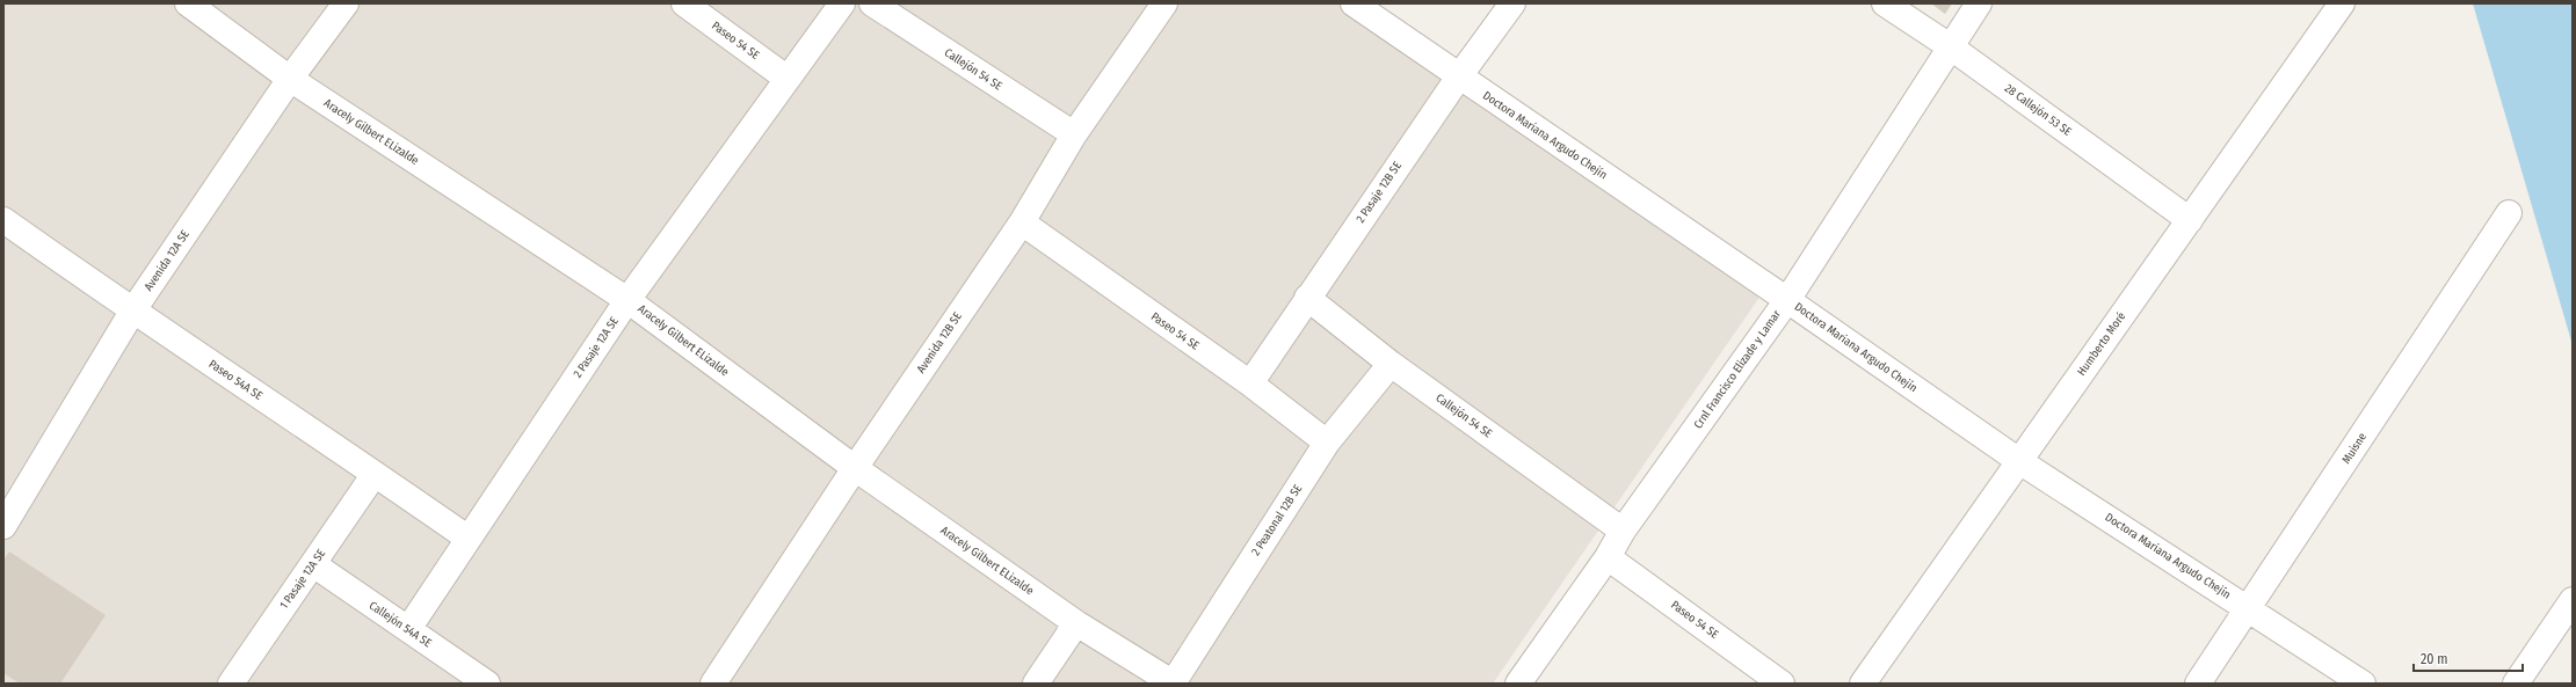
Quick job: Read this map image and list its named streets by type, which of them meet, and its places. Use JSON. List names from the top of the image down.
{
  "streets": {
    "street": [
      "Paseo 54 SE",
      "Callejón 54 SE",
      "28 Callejón 53 SE",
      "Aracely Gilbert ELizalde",
      "Doctora Mariana Argudo Chejín",
      "2 Pasaje 12B SE",
      "Avenida 12A SE",
      "Avenida 12B SE",
      "Humberto Moré",
      "2 Pasaje 12A SE",
      "Crnl Francisco Elizade y Lamar",
      "Paseo 54A SE",
      "Muisne",
      "2 Peatonal 12B SE",
      "1 Pasaje 12A SE",
      "Callejón 54A SE"
    ]
  },
  "crossings": [
    ["Paseo 54 SE", "2 Pasaje 12B SE"],
    ["Paseo 54 SE", "Avenida 12B SE"],
    ["Paseo 54 SE", "2 Pasaje 12A SE"],
    ["Paseo 54 SE", "Crnl Francisco Elizade y Lamar"],
    ["Paseo 54 SE", "2 Peatonal 12B SE"],
    ["Callejón 54 SE", "2 Pasaje 12B SE"],
    ["Callejón 54 SE", "Avenida 12B SE"],
    ["Callejón 54 SE", "Crnl Francisco Elizade y Lamar"],
    ["Callejón 54 SE", "2 Peatonal 12B SE"],
    ["28 Callejón 53 SE", "Humberto Moré"],
    ["28 Callejón 53 SE", "Crnl Francisco Elizade y Lamar"],
    ["Aracely Gilbert ELizalde", "Avenida 12A SE"],
    ["Aracely Gilbert ELizalde", "Avenida 12B SE"],
    ["Aracely Gilbert ELizalde", "2 Pasaje 12A SE"],
    ["Aracely Gilbert ELizalde", "2 Peatonal 12B SE"],
    ["Doctora Mariana Argudo Chejín", "2 Pasaje 12B SE"],
    ["Doctora Mariana Argudo Chejín", "Humberto Moré"],
    ["Doctora Mariana Argudo Chejín", "Crnl Francisco Elizade y Lamar"],
    ["Doctora Mariana Argudo Chejín", "Muisne"],
    ["Avenida 12A SE", "Paseo 54A SE"],
    ["2 Pasaje 12A SE", "Paseo 54A SE"],
    ["2 Pasaje 12A SE", "Callejón 54A SE"],
    ["Paseo 54A SE", "1 Pasaje 12A SE"],
    ["1 Pasaje 12A SE", "Callejón 54A SE"]
  ],
  "scale_bar": "20 m"
}
